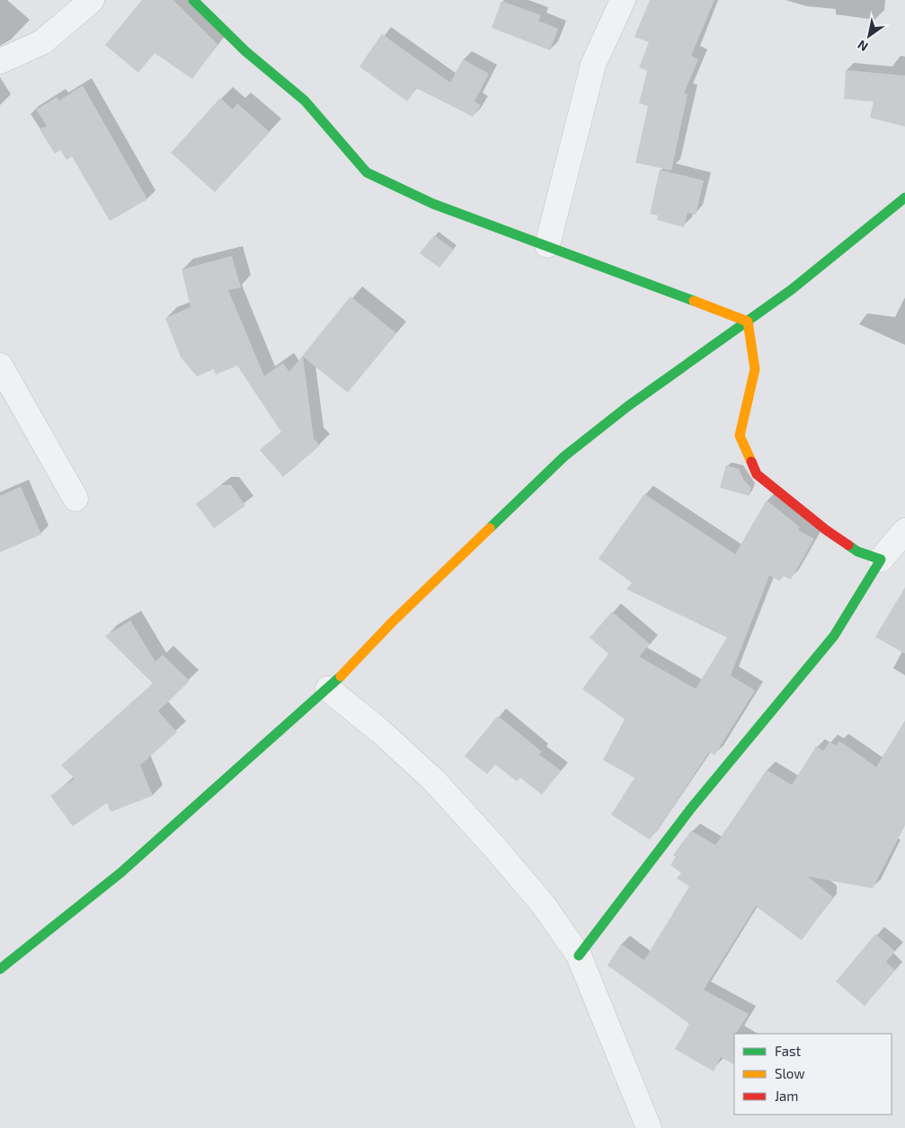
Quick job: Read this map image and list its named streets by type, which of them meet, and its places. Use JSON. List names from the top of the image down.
{
  "legend": ["Fast", "Slow", "Jam"],
  "north": "bottom left"
}
